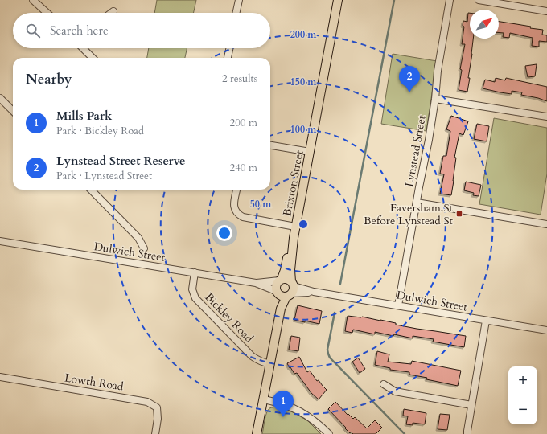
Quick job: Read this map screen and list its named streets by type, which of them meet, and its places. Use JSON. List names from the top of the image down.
{
  "streets": {
    "main road": ["Brixton Street"],
    "street": [
      "Lynstead Street",
      "Dulwich Street",
      "Bickley Road",
      "Lowth Road"
    ]
  },
  "crossings": [
    ["Lynstead Street", "Dulwich Street"],
    ["Brixton Street", "Dulwich Street"],
    ["Brixton Street", "Bickley Road"],
    ["Dulwich Street", "Bickley Road"]
  ],
  "places": {
    "transit": ["Faversham St Before Lynstead St"]
  },
  "north": "top right",
  "page": {
    "search": "Search here",
    "heading": ["Nearby", "2 results"],
    "pins": ["2", "1"],
    "list": [
      {
        "mark": "1",
        "name": "Mills Park",
        "note": "Park · Bickley Road",
        "value": "200 m"
      },
      {
        "mark": "2",
        "name": "Lynstead Street Reserve",
        "note": "Park · Lynstead Street",
        "value": "240 m"
      }
    ],
    "map_buttons": ["+", "−"]
  },
  "rings": [
    "200 m",
    "150 m",
    "100 m",
    "50 m"
  ]
}
